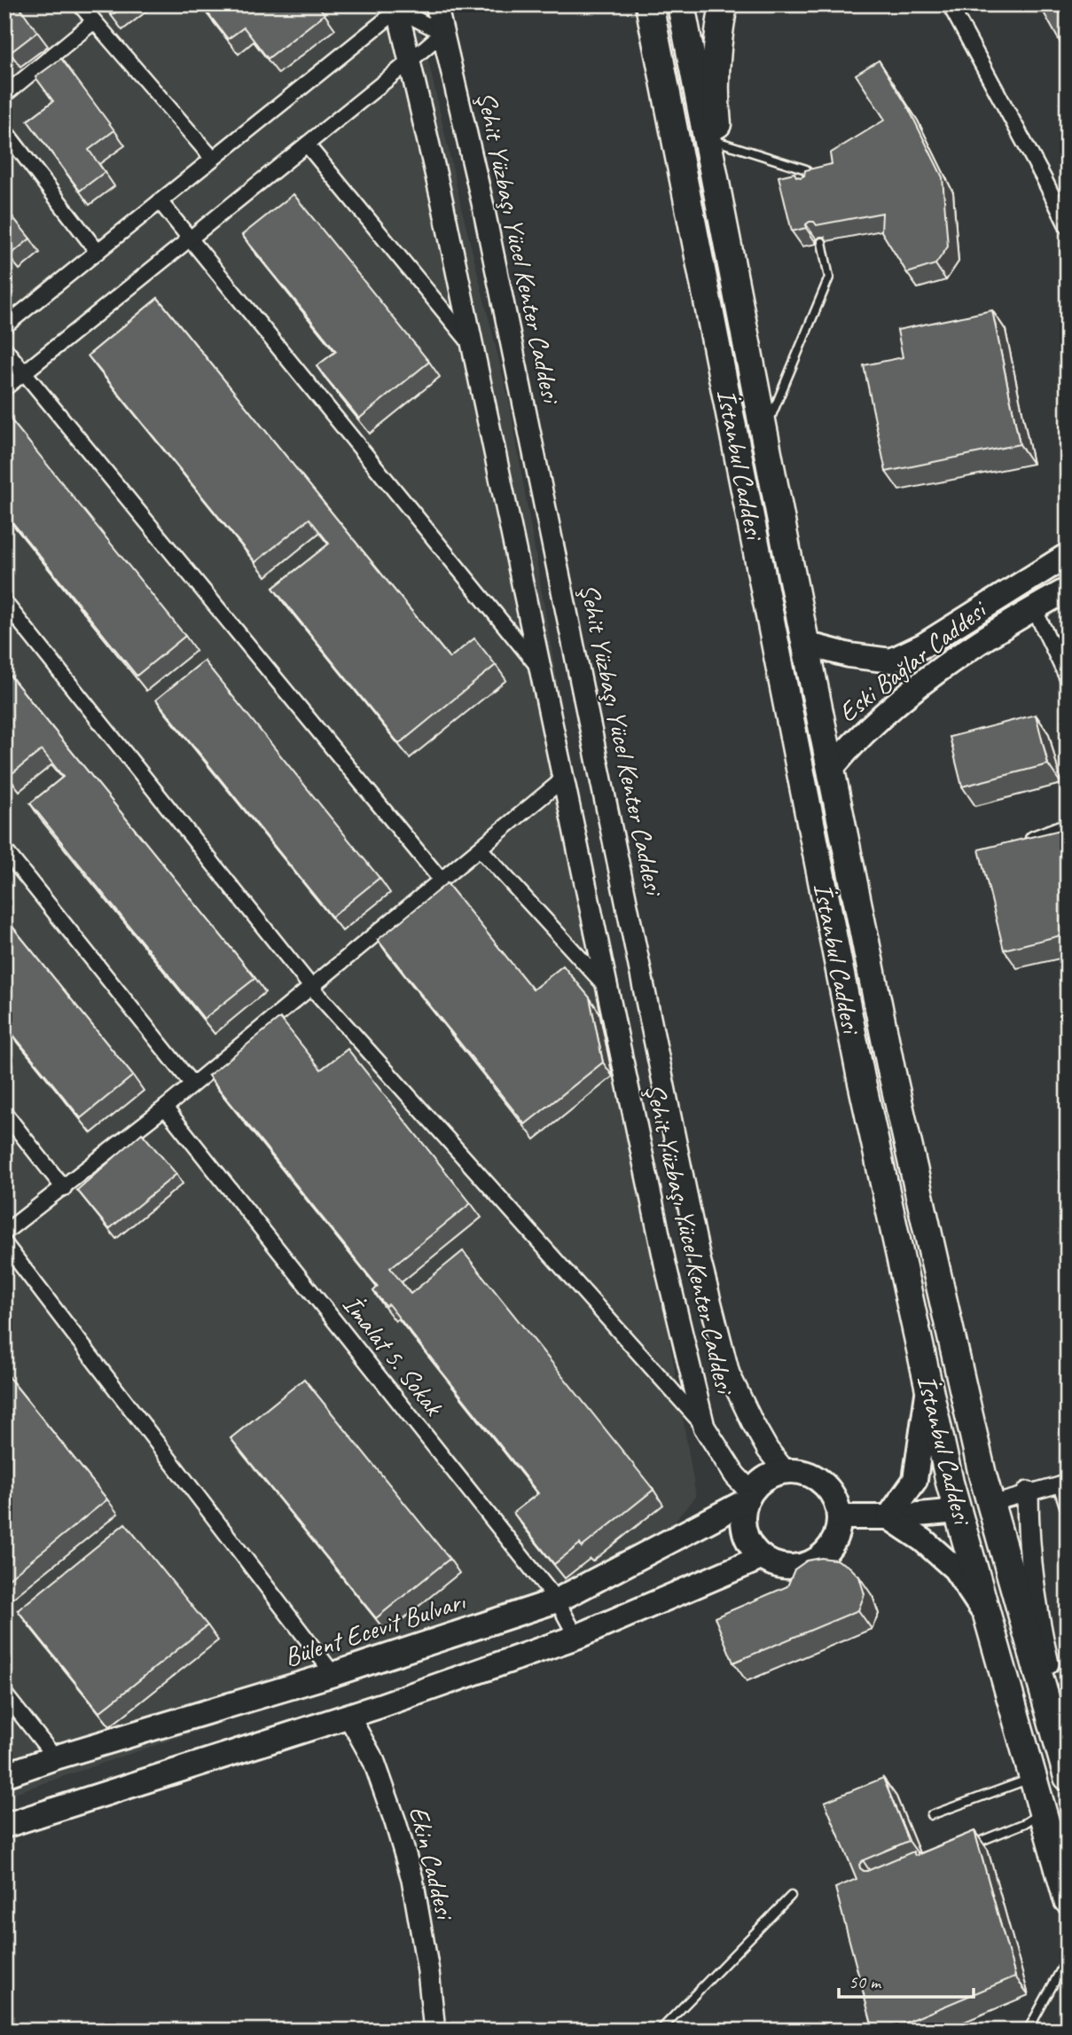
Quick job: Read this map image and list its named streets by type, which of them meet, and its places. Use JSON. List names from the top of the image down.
{
  "streets": {
    "highway": ["İstanbul Caddesi"],
    "main road": ["Eski Bağlar Caddesi", "Bülent Ecevit Bulvarı"],
    "street": ["Şehit Yüzbaşı Yücel Kenter Caddesi", "İmalat 5. Sokak", "Ekin Caddesi"]
  },
  "crossings": [
    ["Şehit Yüzbaşı Yücel Kenter Caddesi", "Bülent Ecevit Bulvarı"],
    ["İstanbul Caddesi", "Eski Bağlar Caddesi"],
    ["İmalat 5. Sokak", "Bülent Ecevit Bulvarı"]
  ],
  "scale_bar": "50 m"
}
